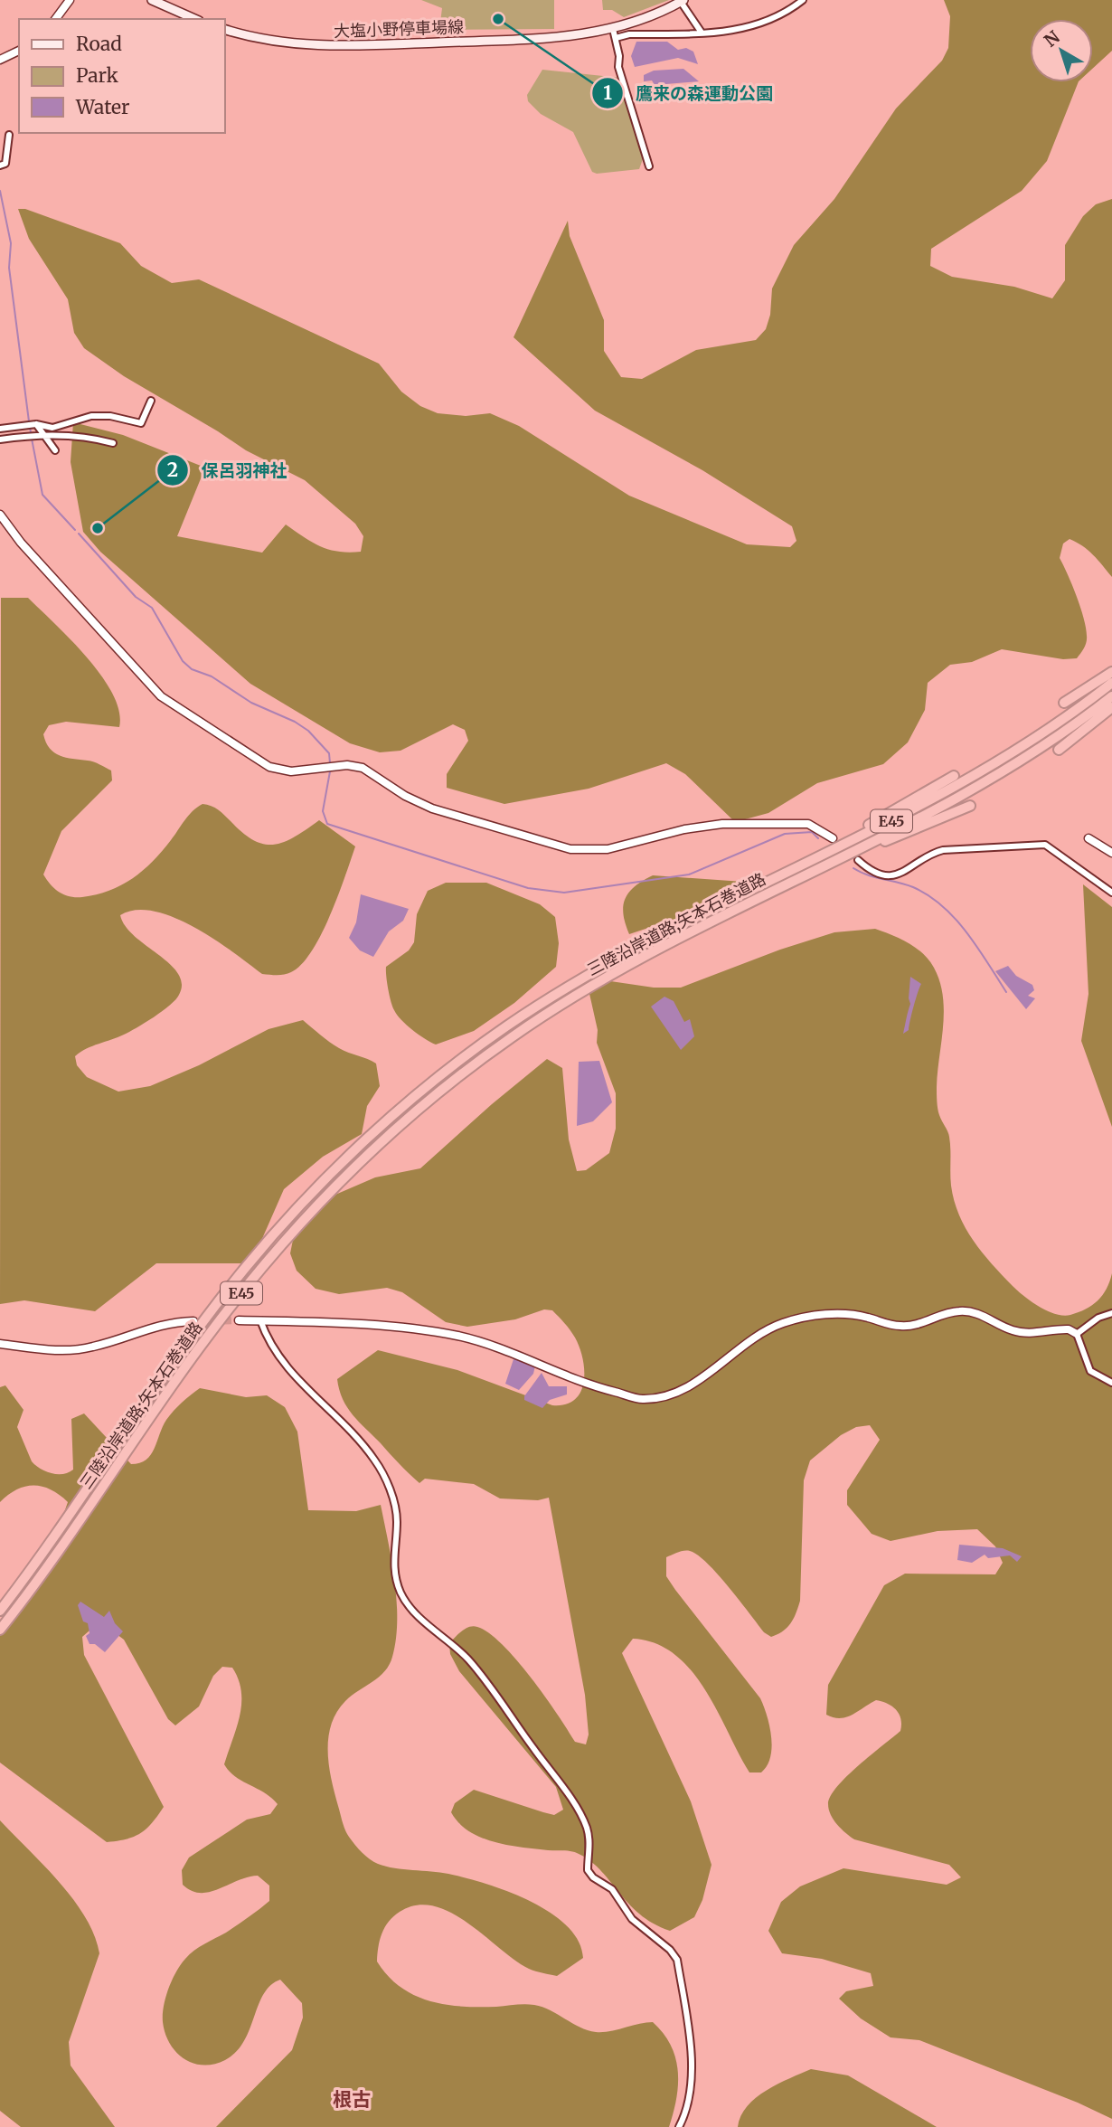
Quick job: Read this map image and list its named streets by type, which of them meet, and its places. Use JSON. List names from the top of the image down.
{
  "streets": {
    "highway": ["E45", "三陸沿岸道路;矢本石巻道路"],
    "main road": ["大塩小野停車場線"]
  },
  "districts": ["根古"],
  "places": ["鷹来の森運動公園", "保呂羽神社"],
  "legend": ["Road", "Park", "Water"],
  "north": "top left"
}
